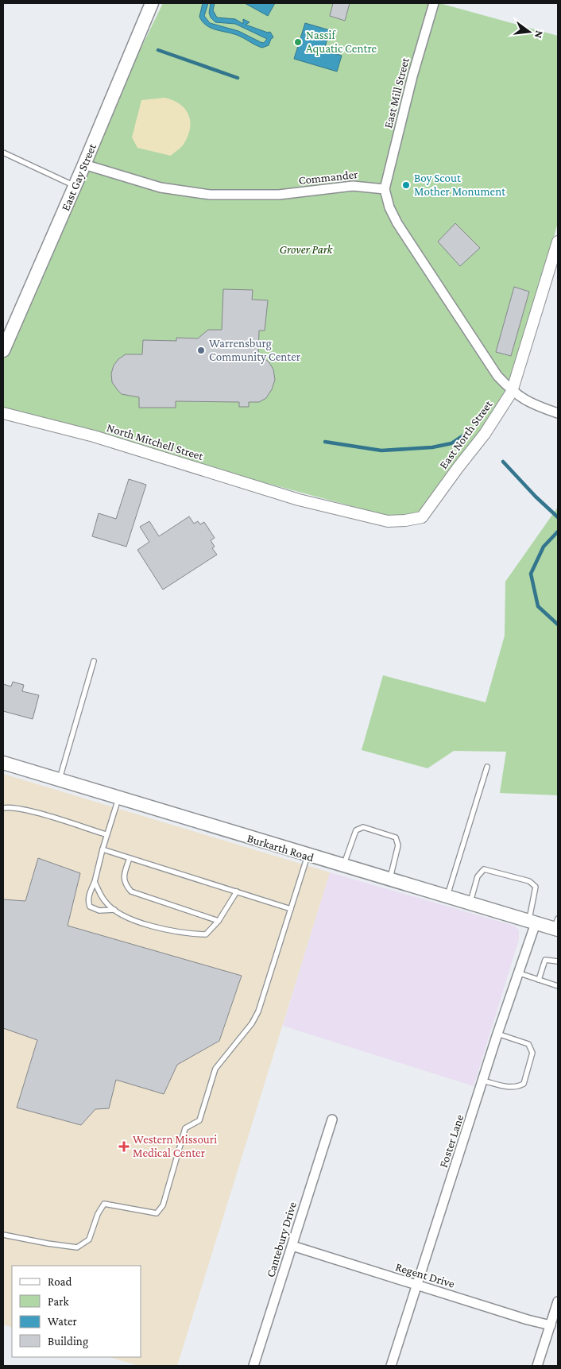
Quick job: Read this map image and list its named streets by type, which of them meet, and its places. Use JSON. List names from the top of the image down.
{
  "streets": {
    "main road": ["East Gay Street", "Burkarth Road"],
    "street": [
      "East Mill Street",
      "Commander",
      "East North Street",
      "North Mitchell Street",
      "Foster Lane",
      "Cantebury Drive",
      "Regent Drive"
    ]
  },
  "crossings": [
    ["East Mill Street", "Commander"],
    ["East Gay Street", "Commander"],
    ["East North Street", "North Mitchell Street"],
    ["Burkarth Road", "Foster Lane"],
    ["Foster Lane", "Regent Drive"],
    ["Cantebury Drive", "Regent Drive"]
  ],
  "parks": ["Grover Park"],
  "places": {
    "other": ["Nassif Aquatic Centre", "Boy Scout Mother Monument", "Warrensburg Community Center"],
    "health": ["Western Missouri Medical Center"]
  },
  "legend": [
    "Road",
    "Park",
    "Water",
    "Building"
  ],
  "north": "right"
}
